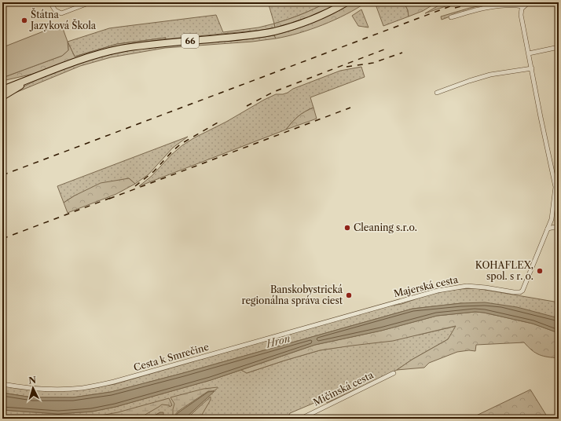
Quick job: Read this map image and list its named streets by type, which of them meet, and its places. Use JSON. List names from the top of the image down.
{
  "streets": {
    "main road": ["66"],
    "street": ["Majerská cesta", "Cesta k Smrečine", "Mičinská cesta"]
  },
  "crossings": [
    ["Majerská cesta", "Cesta k Smrečine"]
  ],
  "water": ["Hron"],
  "places": [
    "Štátna Jazyková Škola",
    "Cleaning s.r.o.",
    "KOHAFLEX, spol. s r. o.",
    "Banskobystrická regionálna správa ciest"
  ],
  "north": "top"
}
